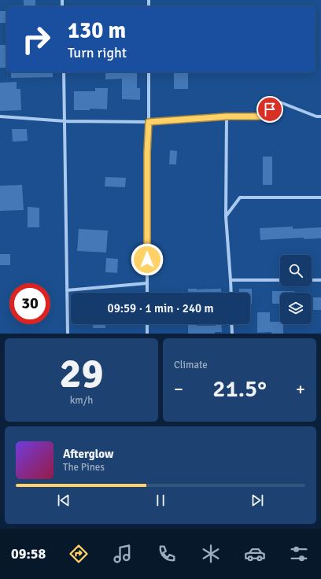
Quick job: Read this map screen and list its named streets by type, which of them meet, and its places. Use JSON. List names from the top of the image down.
{
  "page": {
    "turn": ["130 m", "Turn right"],
    "limit": "30",
    "trip": "09:59 · 1 min · 240 m",
    "tile": [
      ["29", "km/h"],
      "Climate"
    ],
    "heat": ["−", "21.5°", "+"],
    "song": ["Afterglow", "The Pines"],
    "tabs": "09:58"
  }
}
